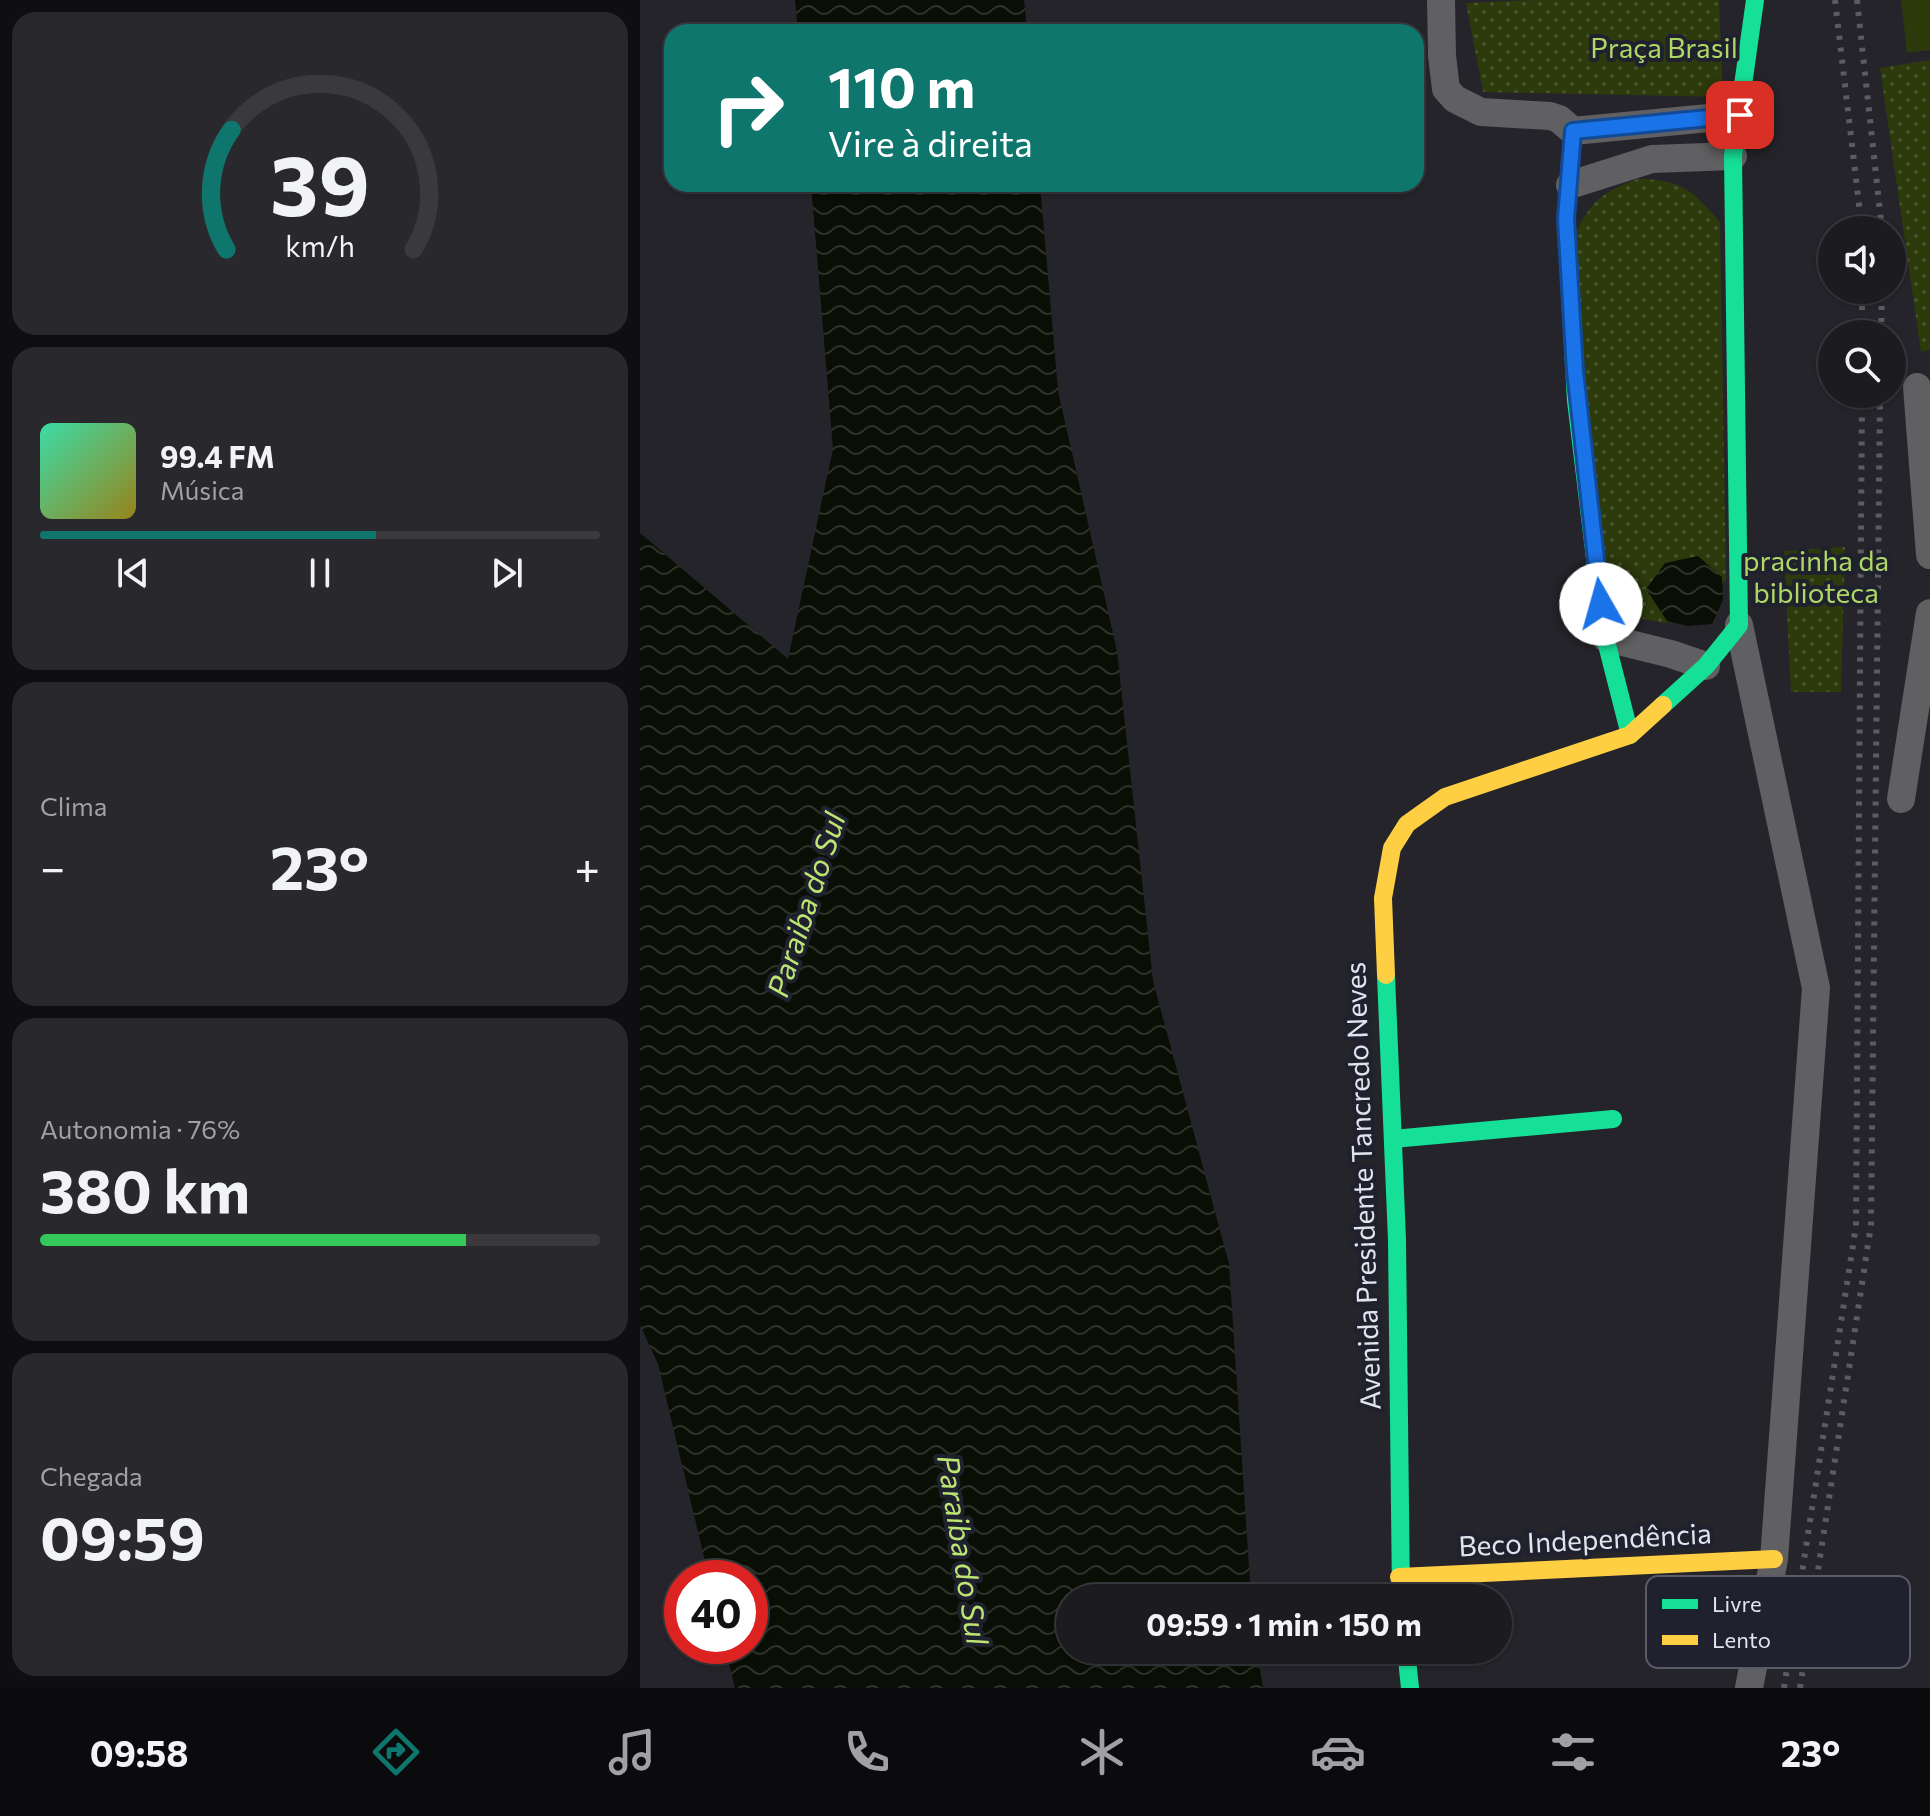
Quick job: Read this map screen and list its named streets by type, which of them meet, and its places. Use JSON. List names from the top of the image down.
{
  "streets": {
    "main road": ["Avenida Presidente Tancredo Neves", "Beco Independência"]
  },
  "crossings": [
    ["Avenida Presidente Tancredo Neves", "Beco Independência"]
  ],
  "water": ["Paraiba do Sul"],
  "parks": ["Praça Brasil", "pracinha da biblioteca"],
  "legend": ["Livre", "Lento"],
  "page": {
    "turn": ["110 m", "Vire à direita"],
    "song": ["99.4 FM", "Música"],
    "tile": [
      "Clima",
      ["Autonomia · 76%", "380 km"],
      ["Chegada", "09:59"]
    ],
    "heat": ["−", "23°", "+"],
    "limit": "40",
    "trip": "09:59 · 1 min · 150 m",
    "tabs": ["09:58", "23°"],
    "gauge": ["39", "km/h"]
  }
}
